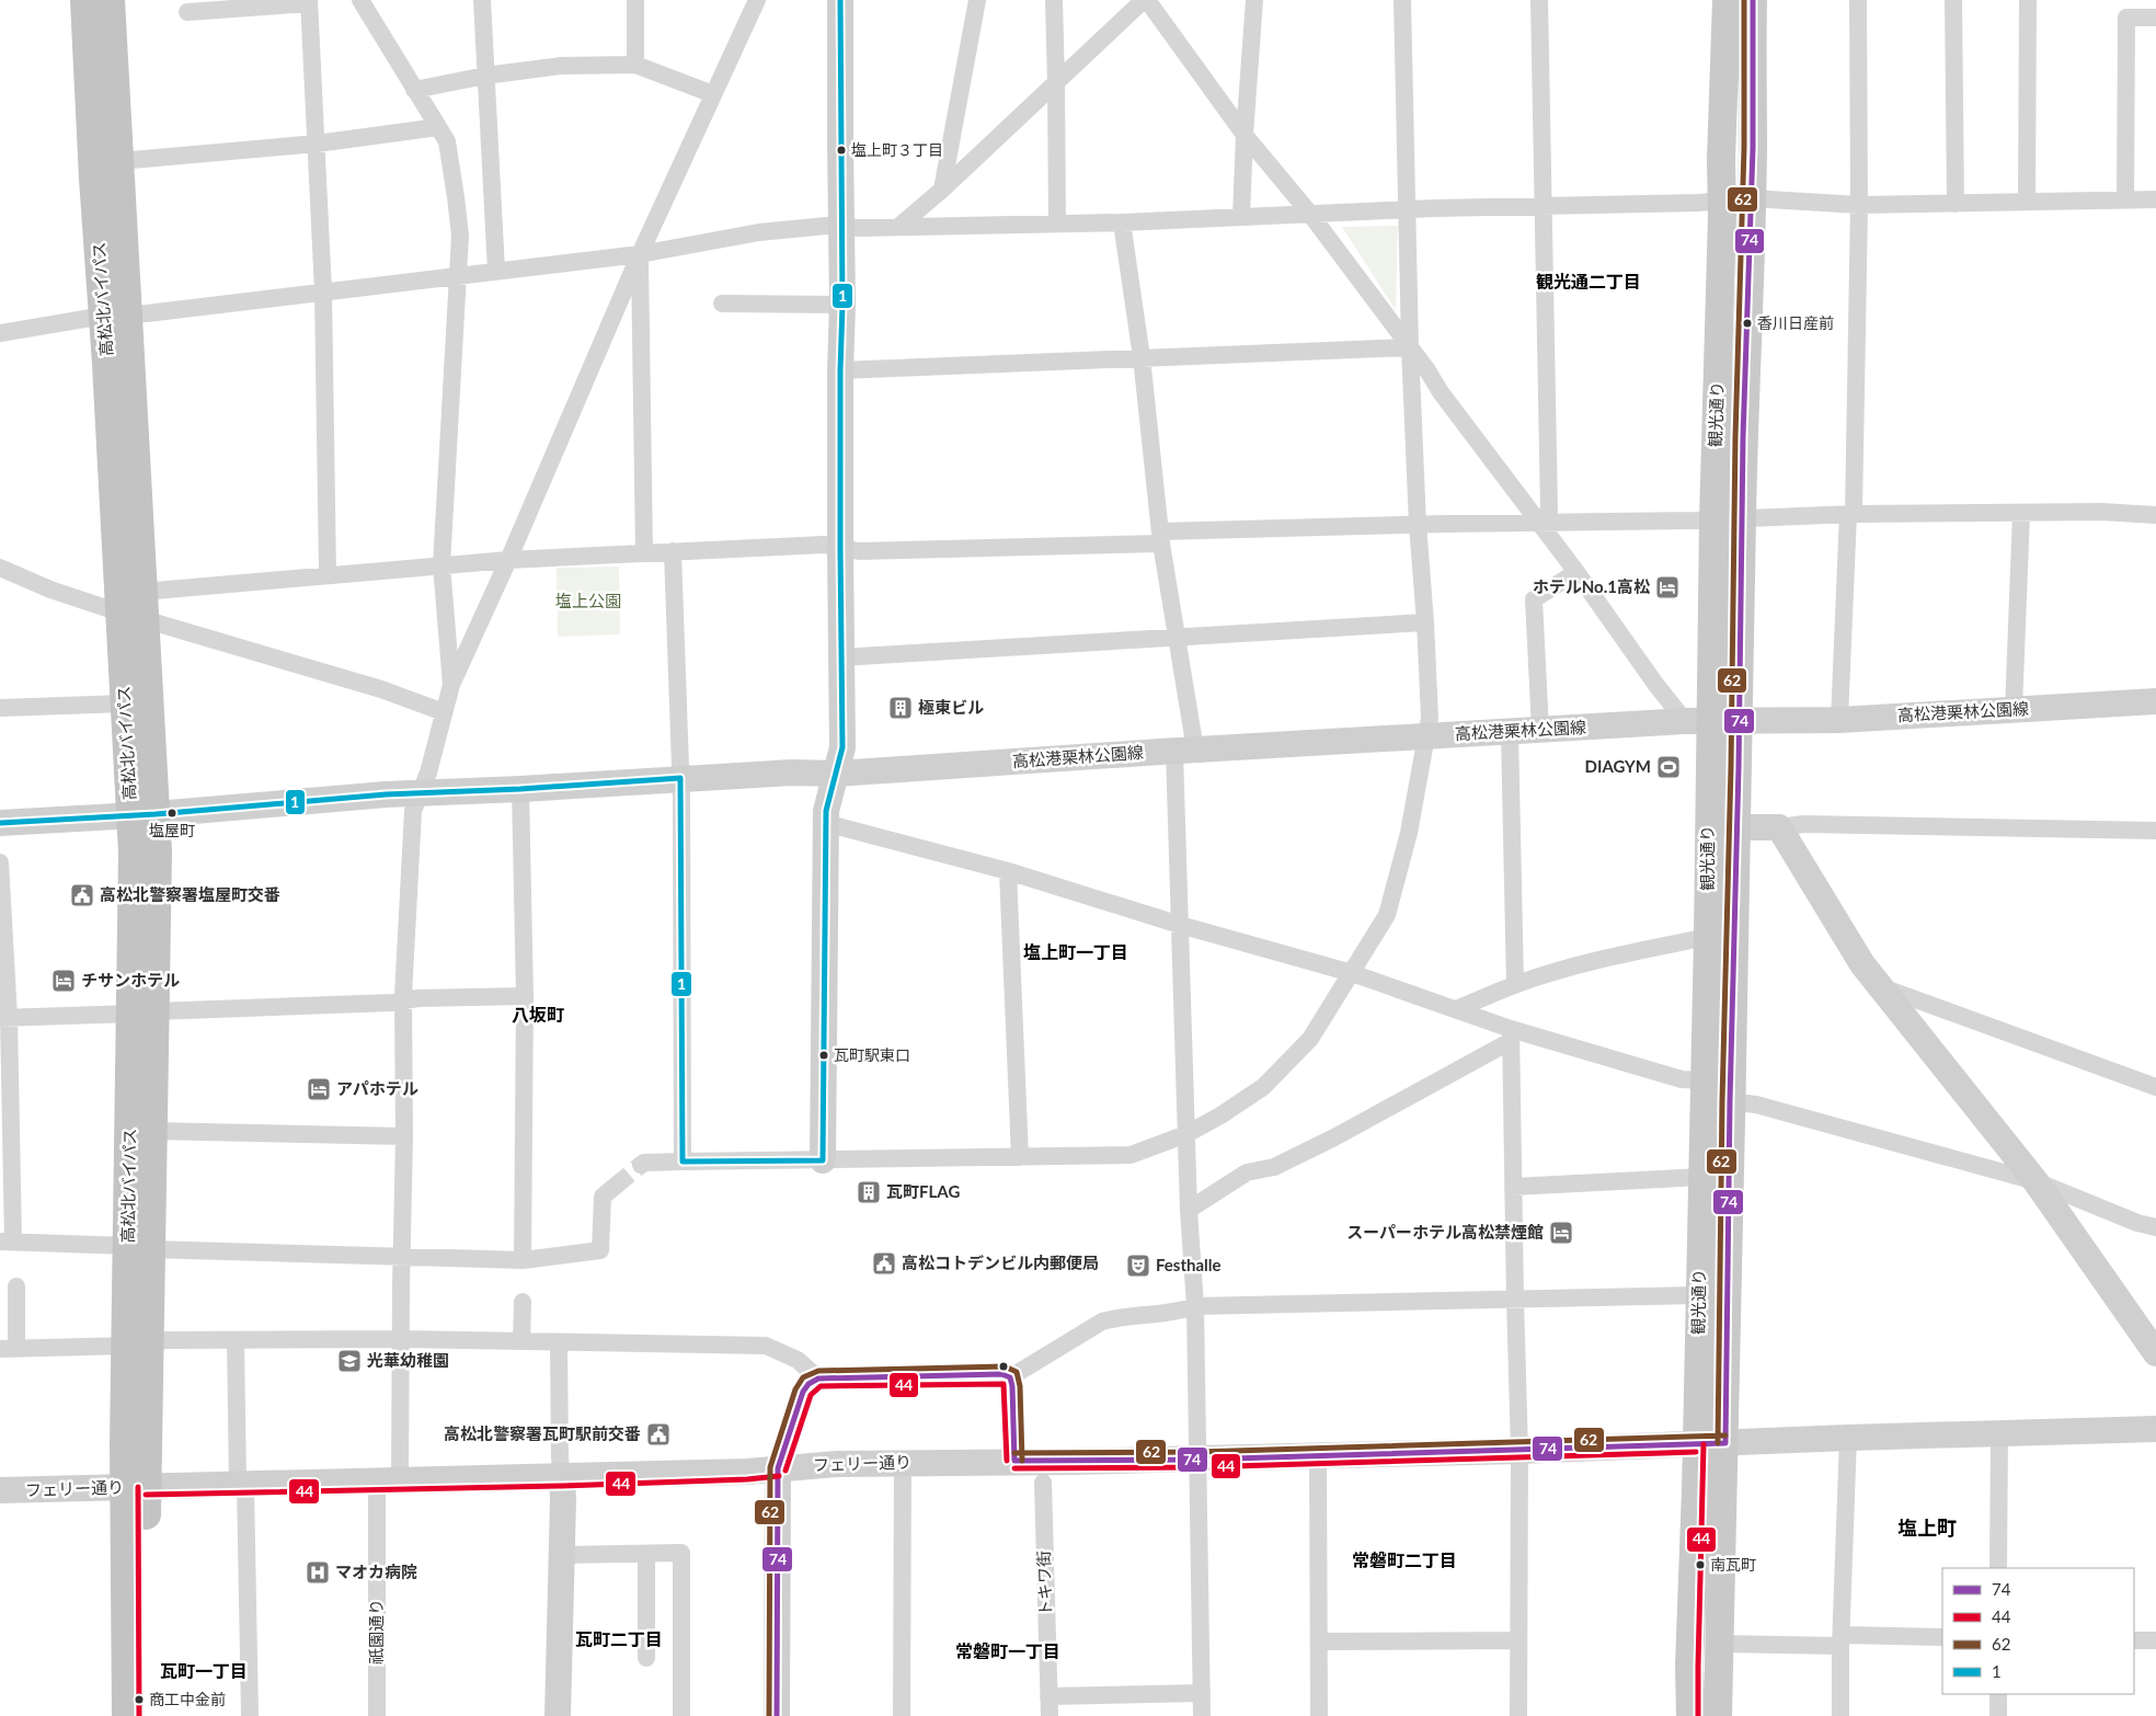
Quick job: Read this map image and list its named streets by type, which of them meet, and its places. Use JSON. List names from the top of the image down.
{
  "streets": {
    "highway": ["高松北バイパス"],
    "main road": ["観光通り"],
    "street": [
      "高松港栗林公園線",
      "フェリー通り",
      "トキワ街",
      "祇園通り"
    ]
  },
  "crossings": [
    ["高松北バイパス", "高松港栗林公園線"],
    ["高松北バイパス", "フェリー通り"],
    ["観光通り", "高松港栗林公園線"],
    ["観光通り", "フェリー通り"],
    ["高松港栗林公園線", "祇園通り"],
    ["フェリー通り", "祇園通り"]
  ],
  "districts": [
    "観光通二丁目",
    "塩上町一丁目",
    "八坂町",
    "塩上町",
    "常磐町二丁目",
    "瓦町二丁目",
    "常磐町一丁目",
    "瓦町一丁目"
  ],
  "parks": ["塩上公園"],
  "places": {
    "other": [
      "塩上町３丁目",
      "香川日産前",
      "塩屋町",
      "瓦町駅東口",
      "南瓦町",
      "商工中金前"
    ],
    "hotel": [
      "ホテルNo.1高松",
      "チサンホテル",
      "アパホテル",
      "スーパーホテル高松禁煙館"
    ],
    "building": ["極東ビル", "瓦町FLAG"],
    "sports": ["DIAGYM"],
    "public building": ["高松北警察署塩屋町交番", "高松コトデンビル内郵便局", "高松北警察署瓦町駅前交番"],
    "theatre": ["Festhalle"],
    "school or university": ["光華幼稚園"],
    "hospital": ["マオカ病院"]
  },
  "lines": [
    "transit line 74",
    "transit line 62",
    "transit line 1",
    "transit line 44"
  ],
  "legend": [
    "74",
    "44",
    "62",
    "1"
  ]
}
